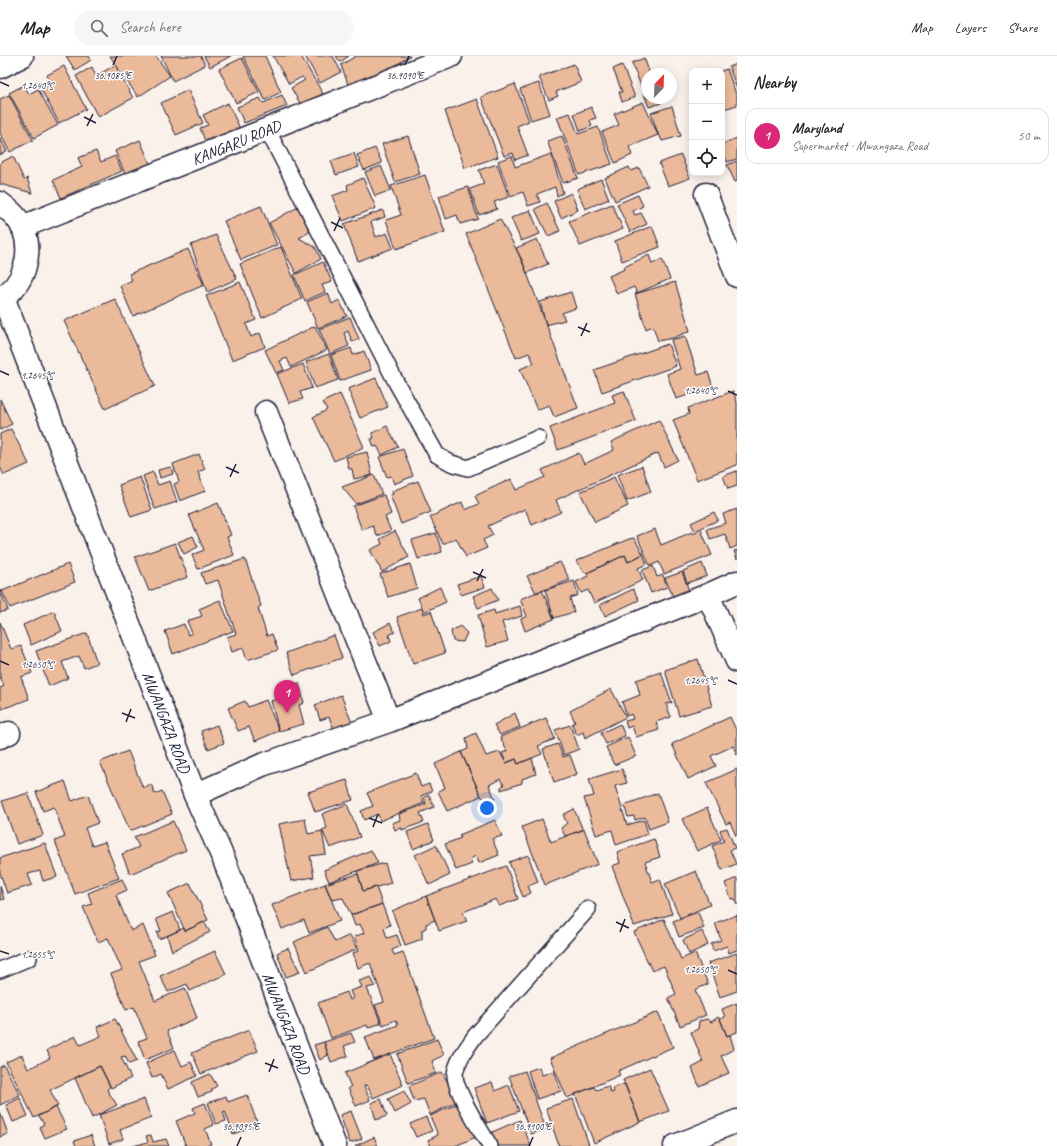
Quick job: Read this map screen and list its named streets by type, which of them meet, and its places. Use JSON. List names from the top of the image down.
{
  "streets": {
    "main road": ["KANGARU ROAD", "MWANGAZA ROAD"]
  },
  "north": "top right",
  "page": {
    "header": "Map",
    "search": "Search here",
    "nav": ["Map", "Layers", "Share"],
    "heading": "Nearby",
    "map_buttons": ["+", "−"],
    "list": [
      {
        "mark": "1",
        "name": "Maryland",
        "note": "Supermarket · Mwangaza Road",
        "value": "50 m"
      }
    ],
    "pins": "1"
  },
  "coordinates": [
    "36.9090°E",
    "36.9085°E",
    "1.2640°S",
    "1.2645°S",
    "1.2650°S",
    "1.2655°S",
    "36.9095°E",
    "36.9100°E"
  ]
}
